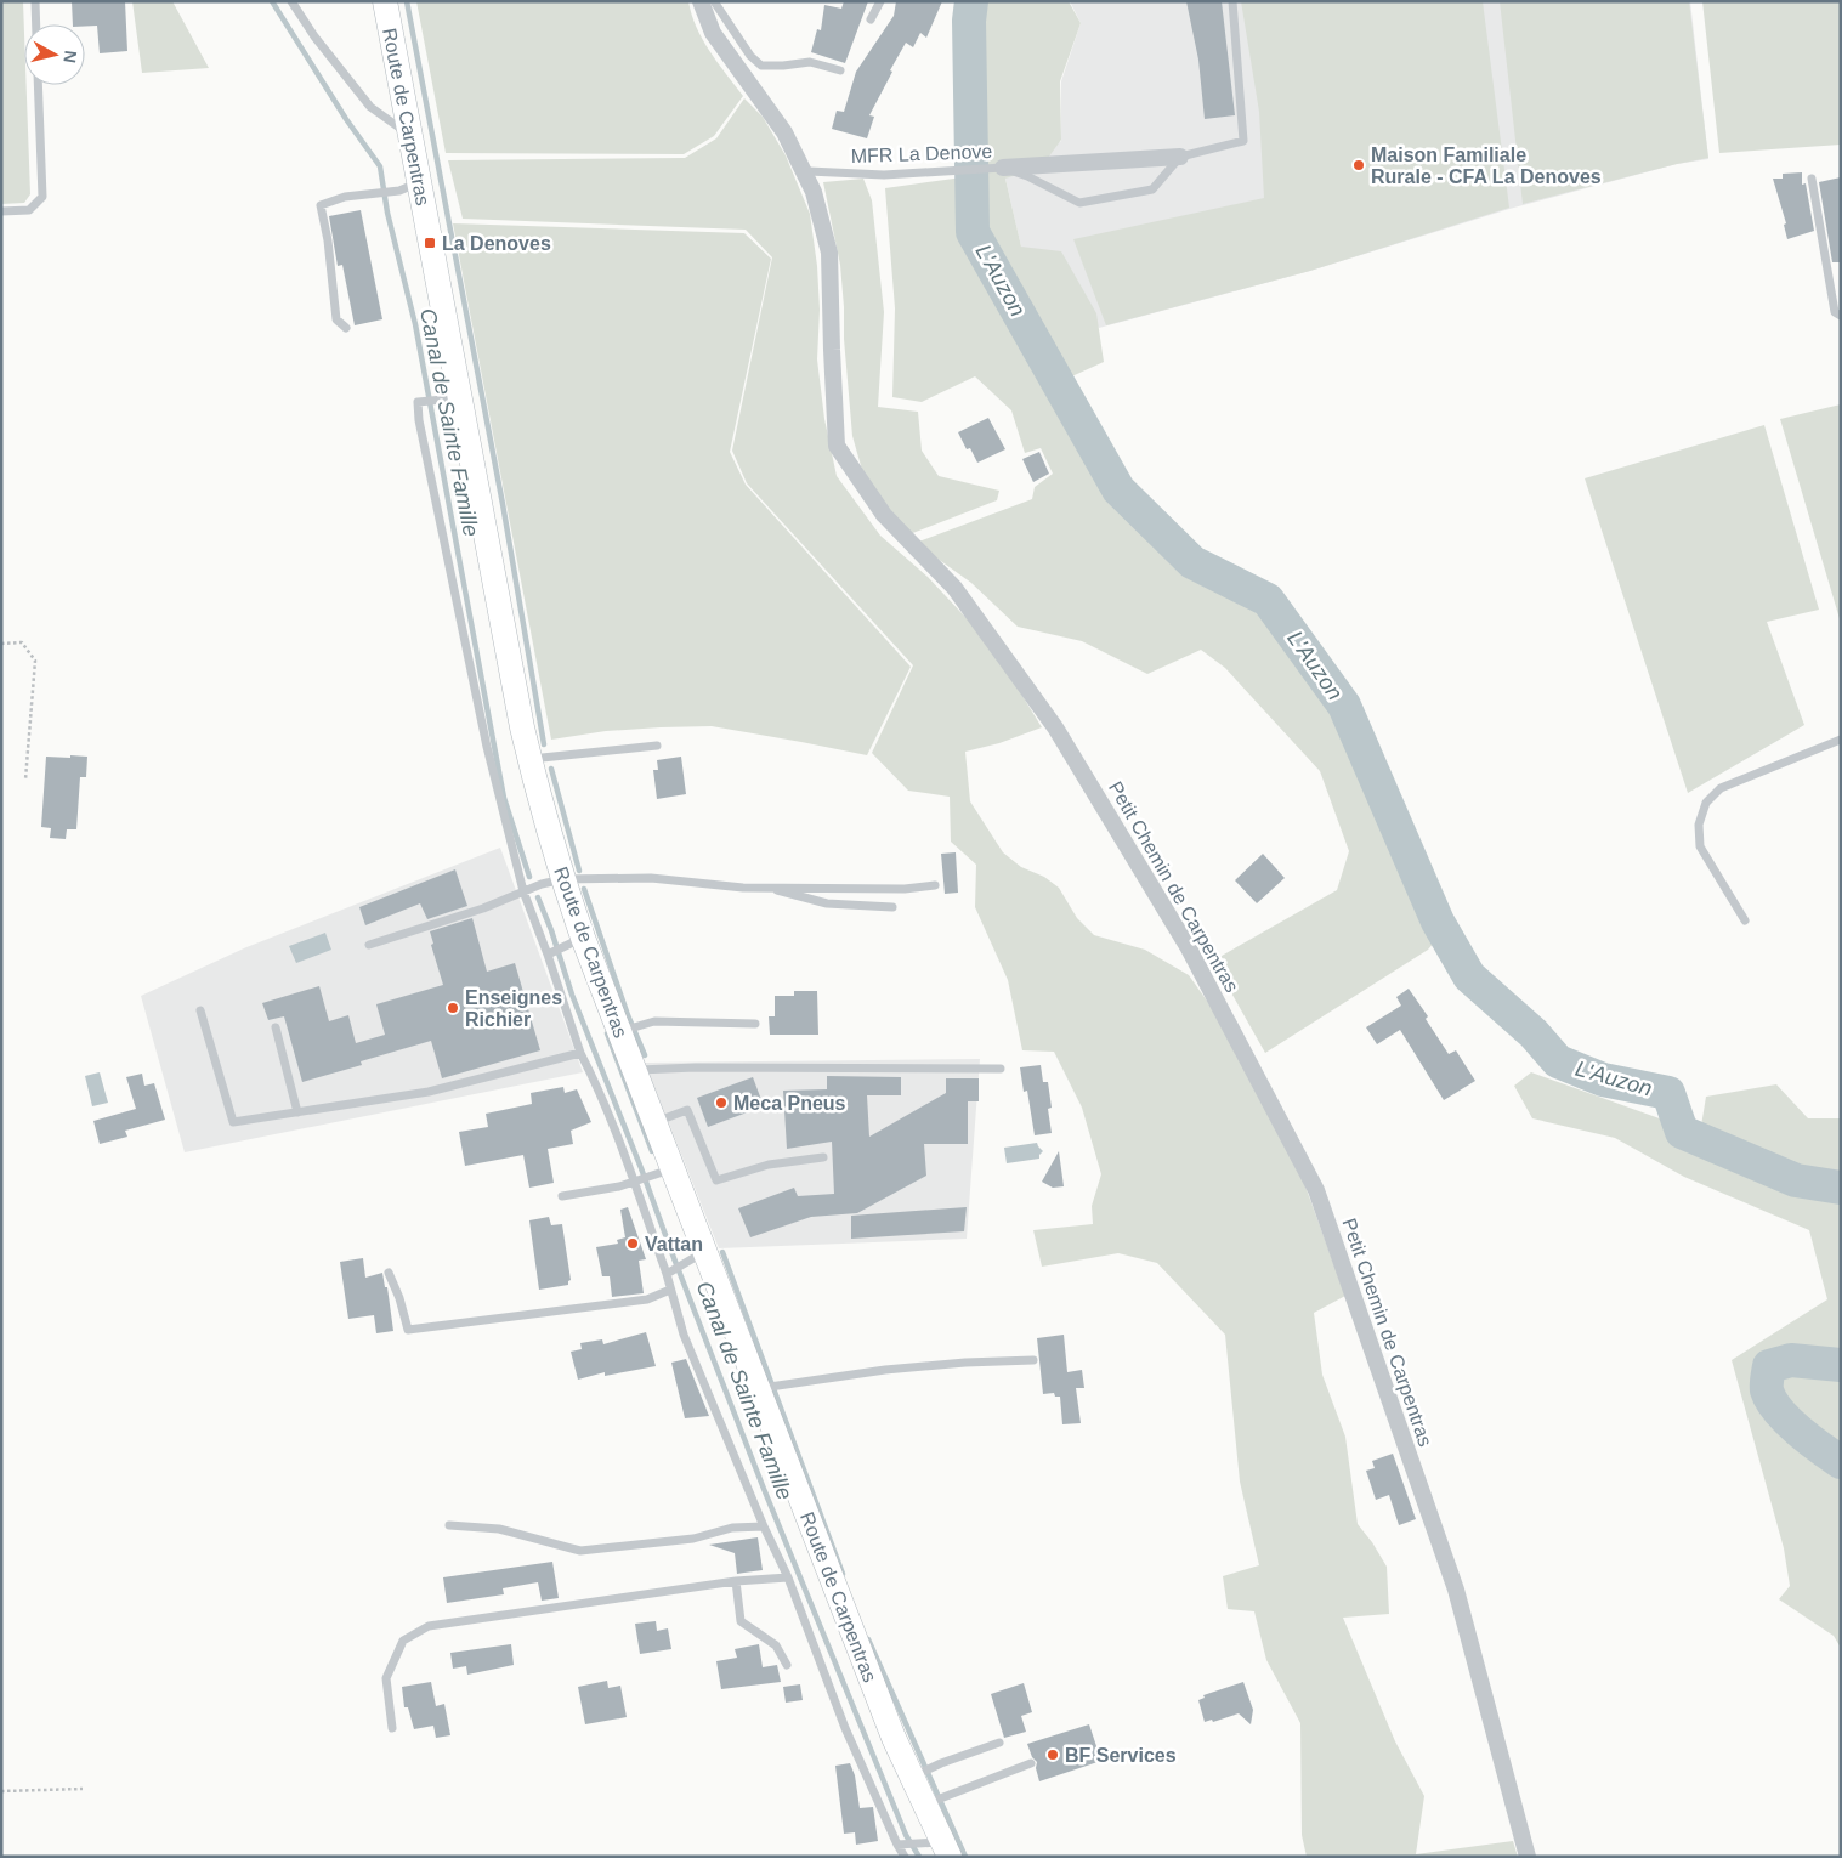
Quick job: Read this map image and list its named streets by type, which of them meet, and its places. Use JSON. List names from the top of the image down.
{
  "streets": {
    "main road": ["Route de Carpentras"],
    "street": ["Petit Chemin de Carpentras"],
    "lane": ["MFR La Denove"]
  },
  "water": ["L'Auzon", "Canal de Sainte Famille"],
  "places": {
    "other": [
      "Maison Familiale Rurale - CFA La Denoves",
      "Enseignes Richier",
      "Meca Pneus",
      "Vattan",
      "BF Services"
    ],
    "transit": ["La Denoves"]
  },
  "north": "right"
}
